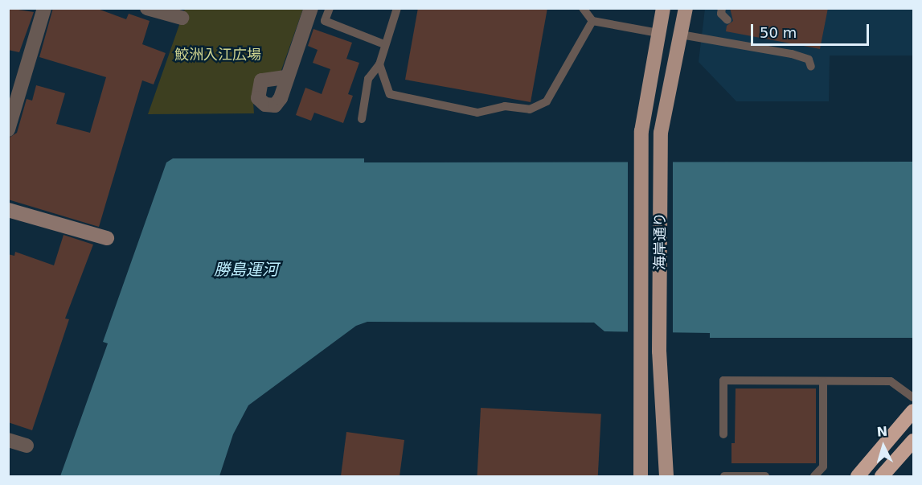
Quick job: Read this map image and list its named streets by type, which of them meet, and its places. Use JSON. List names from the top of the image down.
{
  "streets": {
    "main road": ["海岸通り"]
  },
  "water": ["勝島運河"],
  "parks": ["鮫洲入江広場"],
  "scale_bar": "50 m",
  "north": "top"
}
